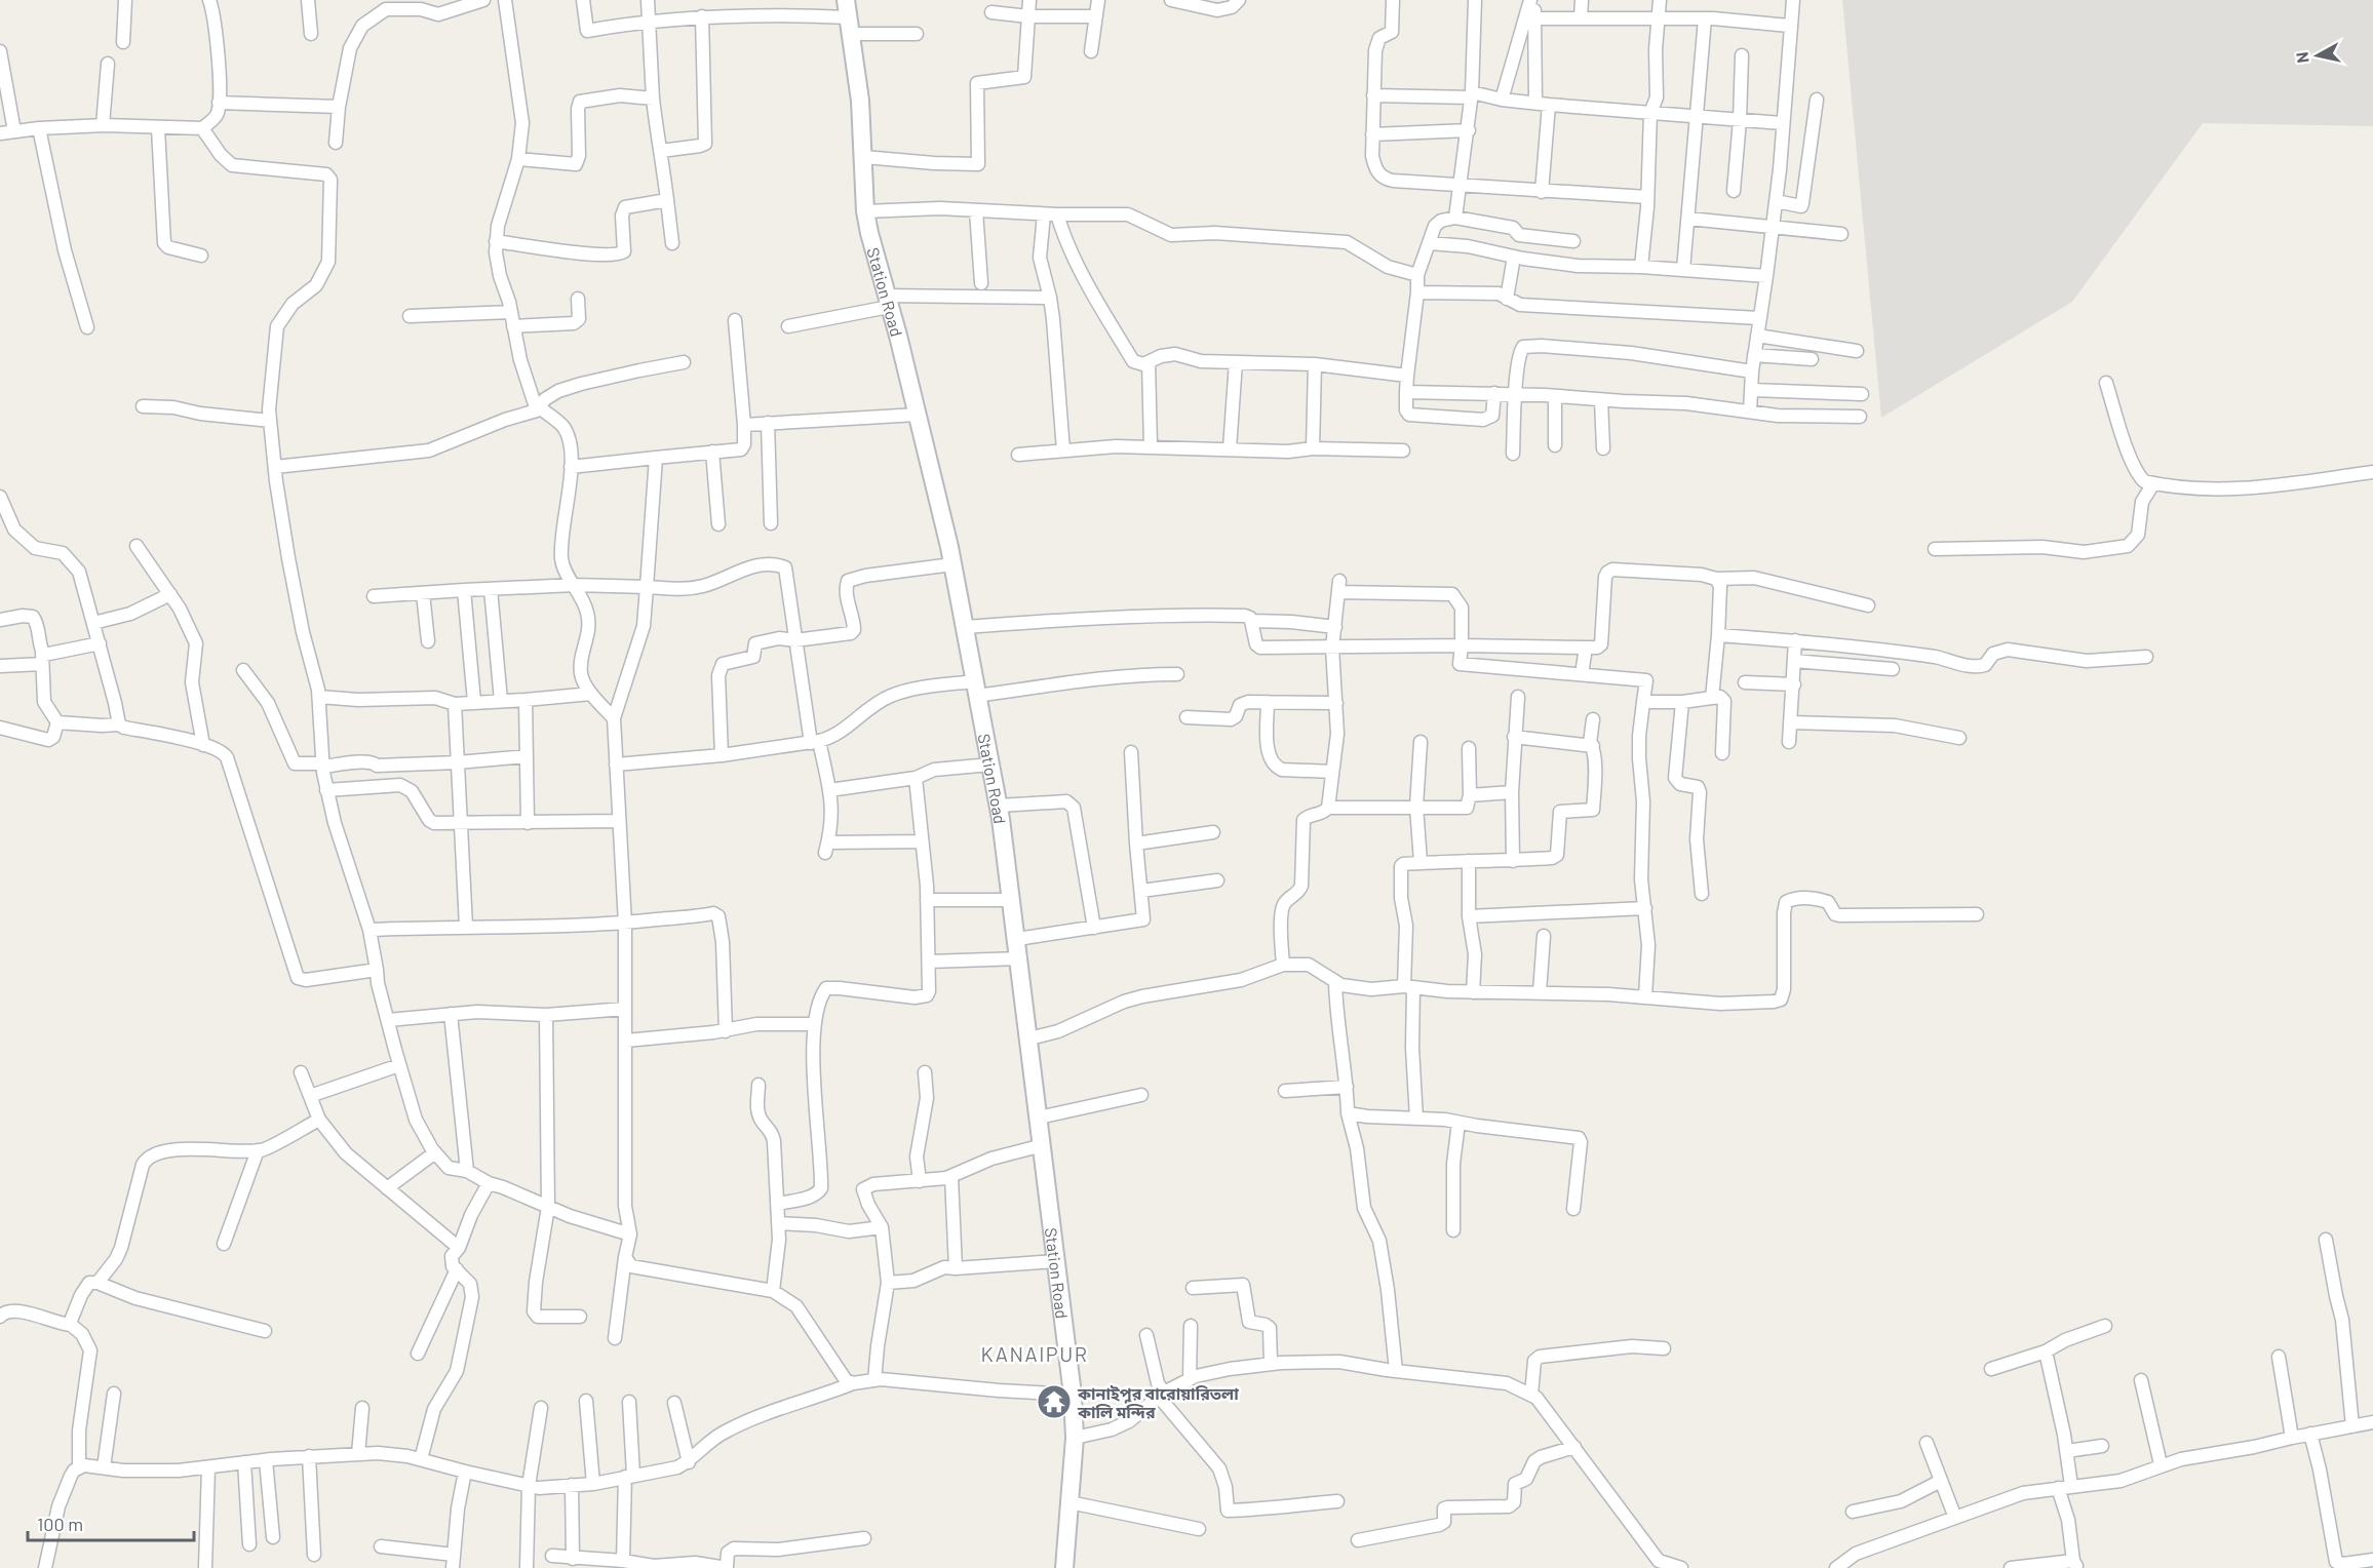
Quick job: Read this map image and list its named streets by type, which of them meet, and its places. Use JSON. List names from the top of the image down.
{
  "streets": {
    "main road": ["Station Road"]
  },
  "districts": ["KANAIPUR"],
  "places": {
    "temple": ["কানাইপুর বারোয়ারিতলা কালি মন্দির"]
  },
  "scale_bar": "100 m",
  "north": "left"
}
